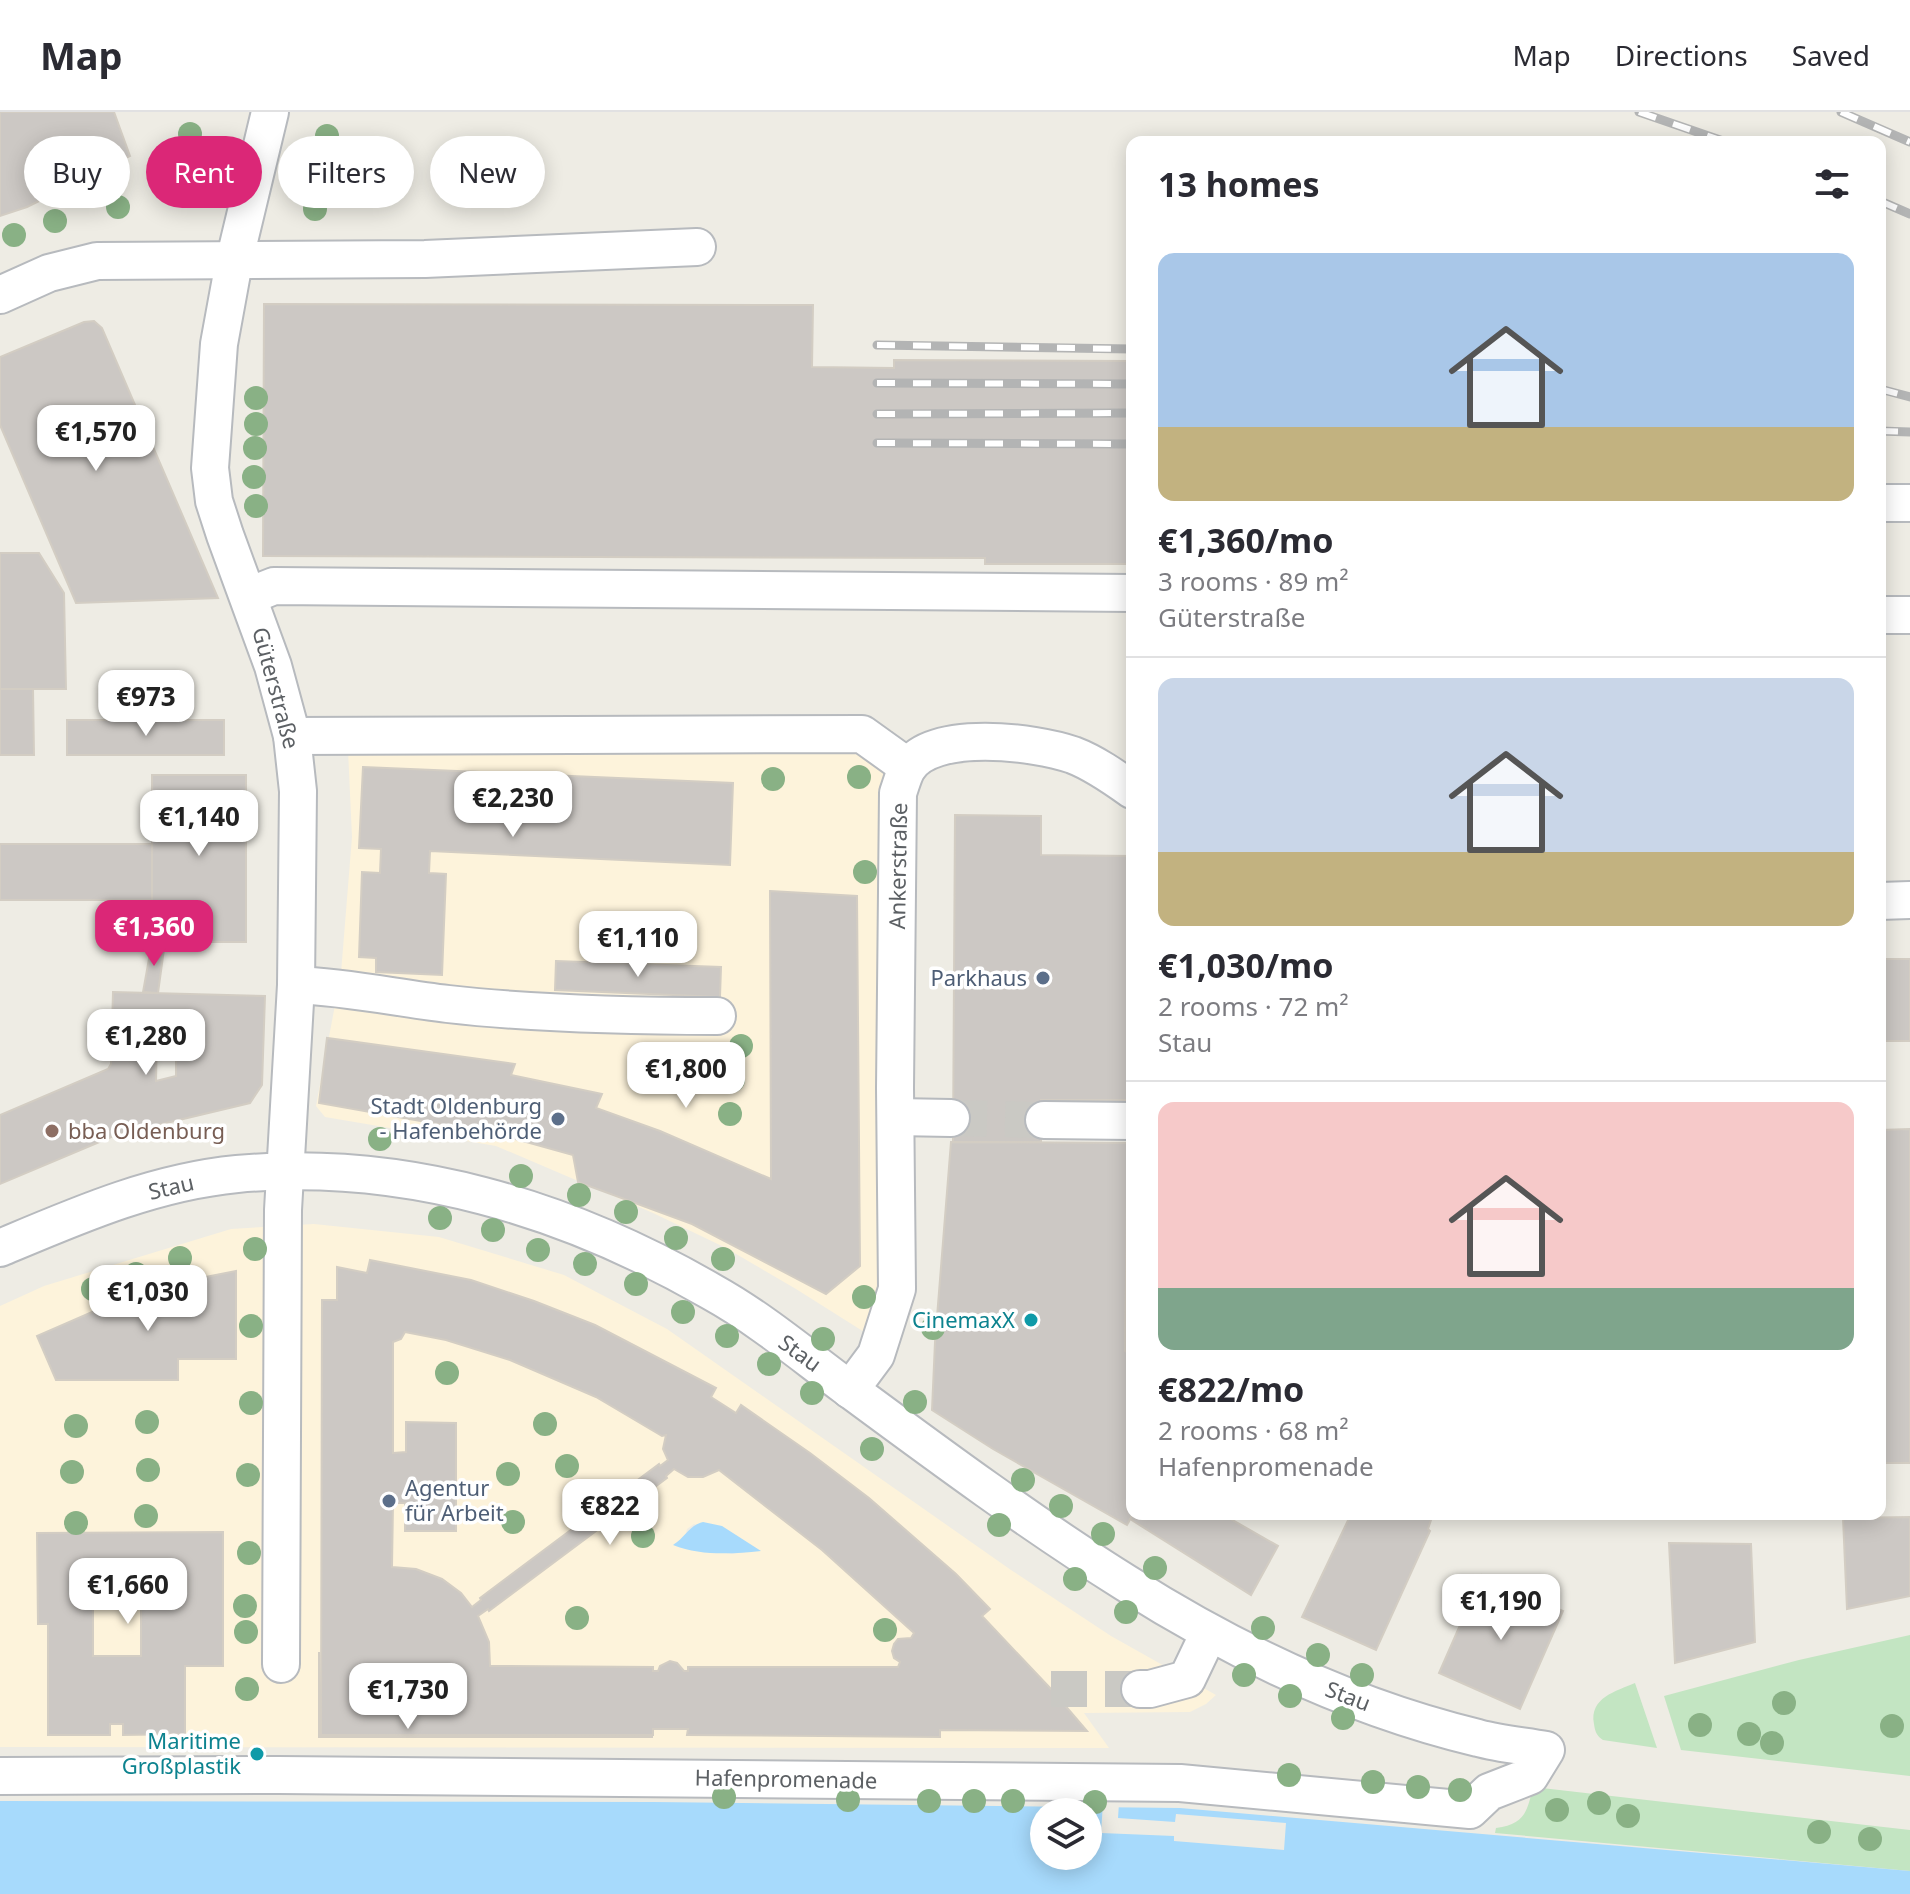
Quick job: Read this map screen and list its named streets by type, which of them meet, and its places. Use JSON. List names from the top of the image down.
{
  "streets": {
    "street": [
      "Güterstraße",
      "Ankerstraße",
      "Stau",
      "Hafenpromenade"
    ]
  },
  "crossings": [
    ["Güterstraße", "Stau"],
    ["Ankerstraße", "Stau"],
    ["Stau", "Hafenpromenade"]
  ],
  "places": [
    "Parkhaus",
    "Stadt Oldenburg - Hafenbehörde",
    "bba Oldenburg",
    "CinemaxX",
    "Agentur für Arbeit",
    "Maritime Großplastik"
  ],
  "page": {
    "header": "Map",
    "nav": ["Map", "Directions", "Saved"],
    "chip": [
      "Buy",
      "Rent",
      "Filters",
      "New"
    ],
    "heading": "13 homes",
    "list": [
      {
        "name": "€1,360/mo",
        "note": "3 rooms · 89 m² · Güterstraße"
      },
      {
        "name": "€1,030/mo",
        "note": "2 rooms · 72 m² · Stau"
      },
      {
        "name": "€822/mo",
        "note": "2 rooms · 68 m² · Hafenpromenade"
      }
    ],
    "price": [
      "€1,570",
      "€973",
      "€2,230",
      "€1,140",
      "€1,360",
      "€1,110",
      "€1,280",
      "€1,800",
      "€1,030",
      "€822",
      "€1,660",
      "€1,190",
      "€1,730"
    ]
  }
}
